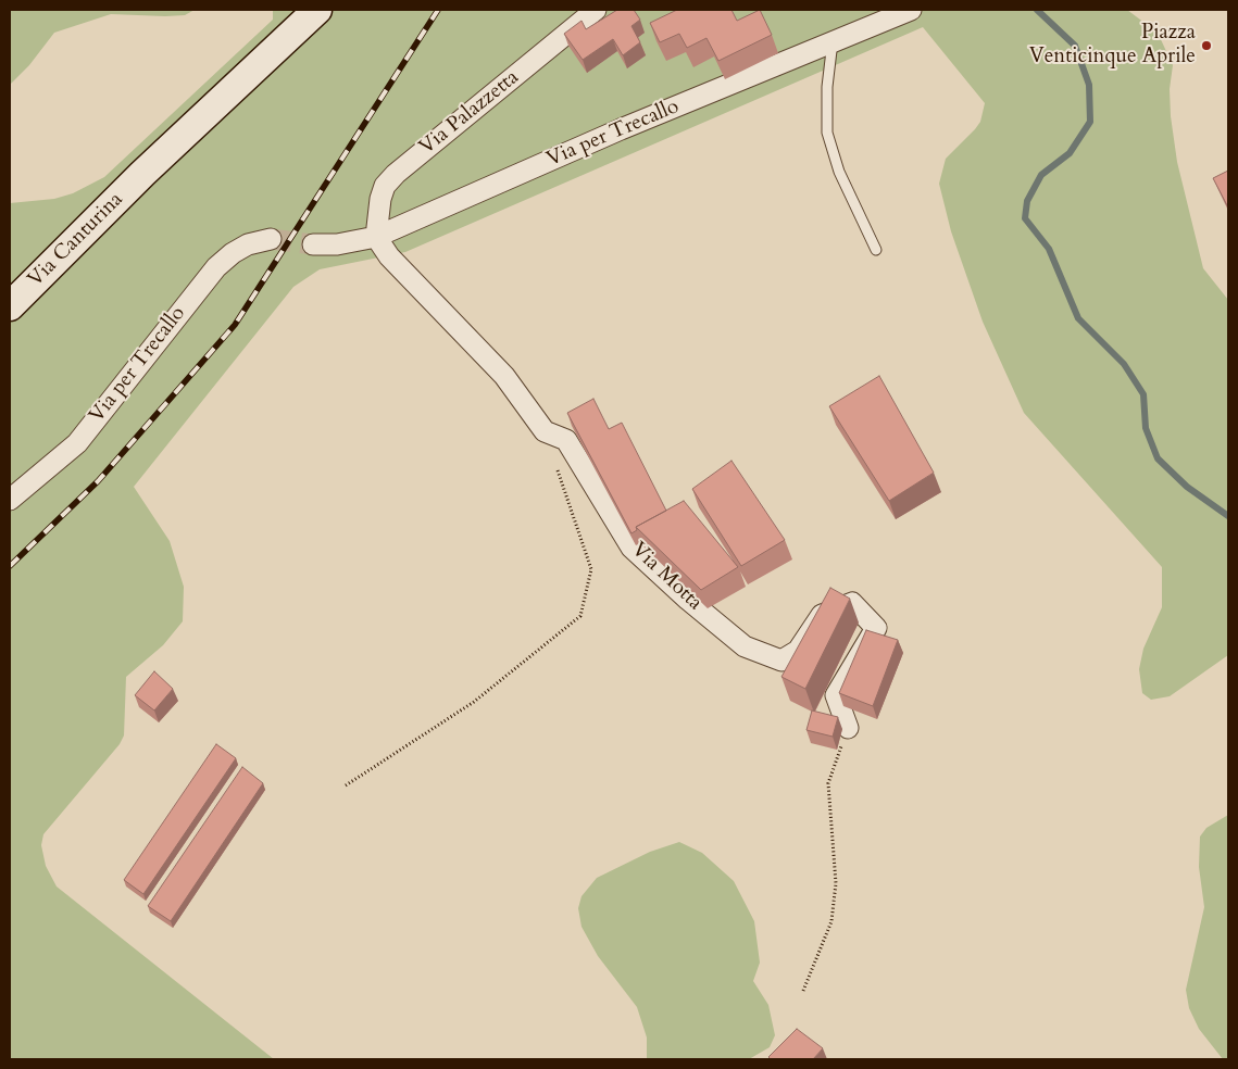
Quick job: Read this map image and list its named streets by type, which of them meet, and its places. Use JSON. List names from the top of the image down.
{
  "streets": {
    "main road": ["Via Canturina"],
    "street": ["Via Palazzetta", "Via per Trecallo", "Via Motta"]
  },
  "crossings": [
    ["Via Palazzetta", "Via per Trecallo"],
    ["Via Palazzetta", "Via Motta"],
    ["Via per Trecallo", "Via Motta"]
  ],
  "places": ["Piazza Venticinque Aprile"]
}
